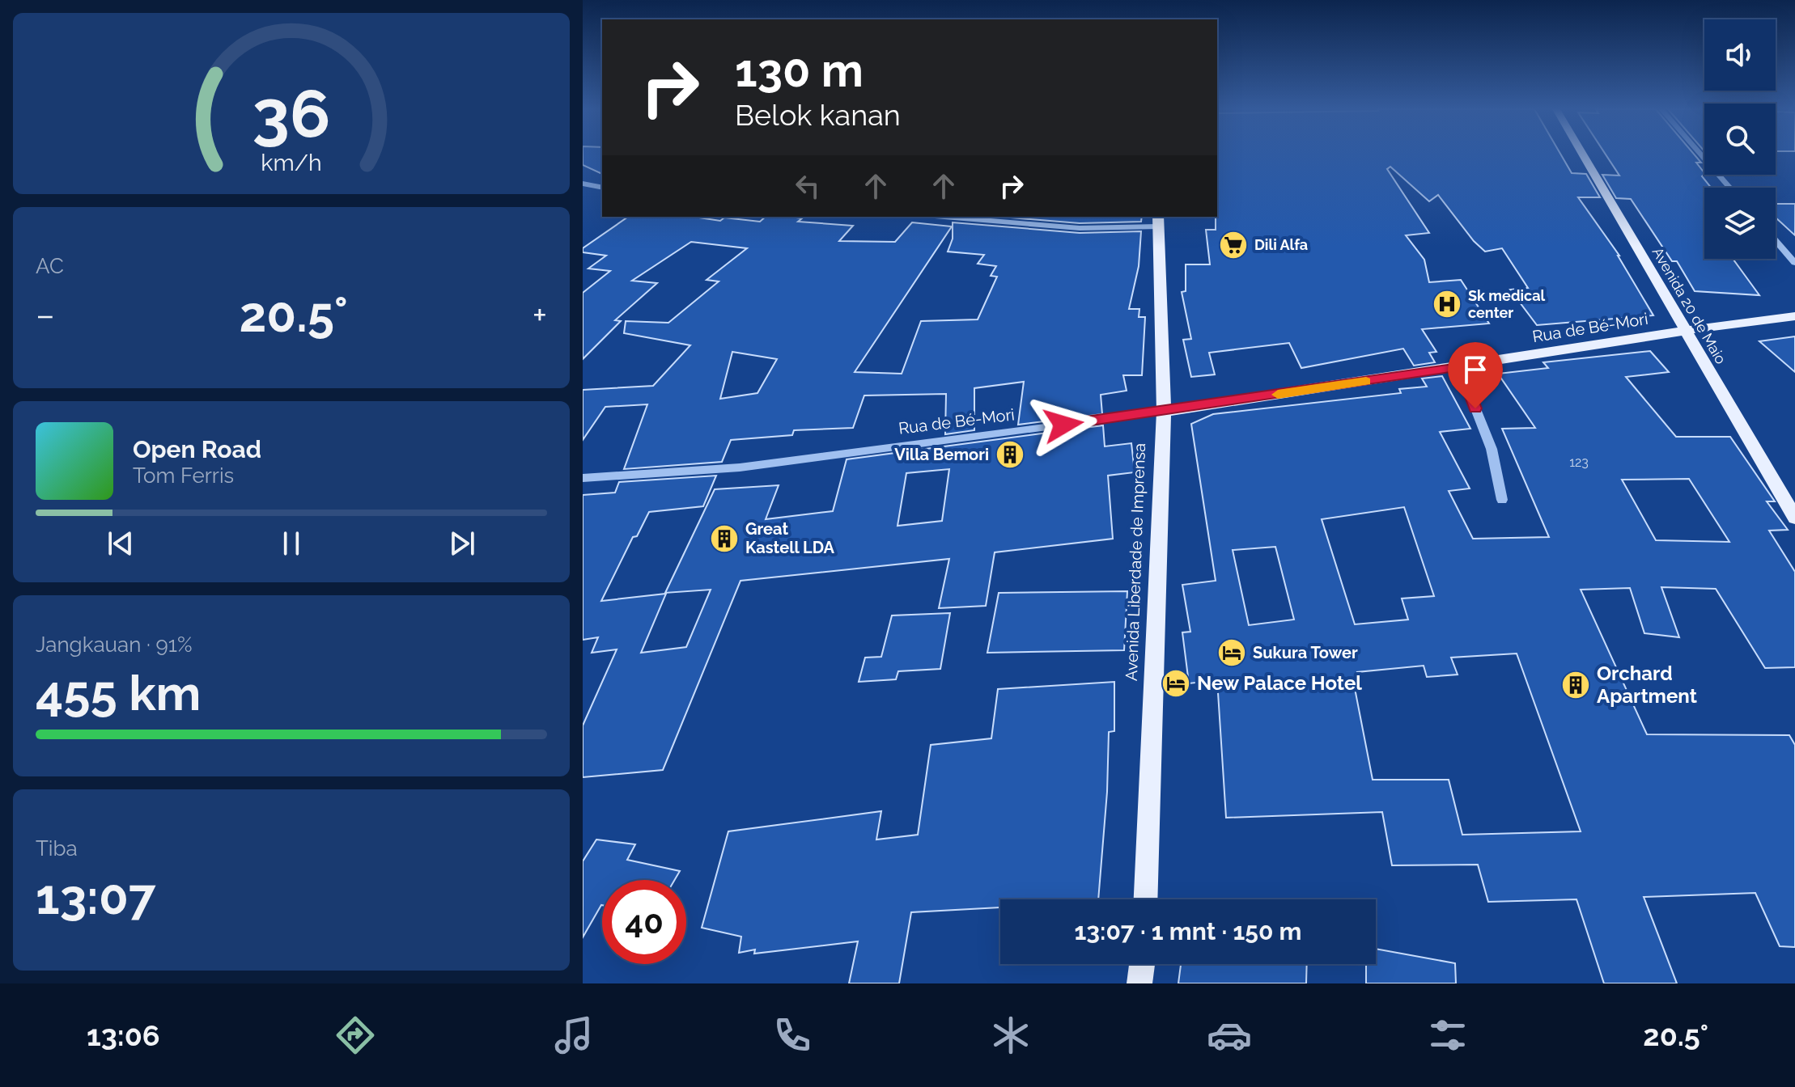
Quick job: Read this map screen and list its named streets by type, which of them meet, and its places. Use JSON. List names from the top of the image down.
{
  "streets": {
    "main road": ["Avenida 20 de Maio", "Rua de Bé-Mori", "Avenida Liberdade de Imprensa"]
  },
  "crossings": [
    ["Avenida 20 de Maio", "Rua de Bé-Mori"],
    ["Rua de Bé-Mori", "Avenida Liberdade de Imprensa"]
  ],
  "places": {
    "supermarket": ["Dili Alfa"],
    "hospital": ["Sk medical center"],
    "building": ["Villa Bemori", "Great Kastell LDA", "Orchard Apartment"],
    "hotel": ["Sukura Tower", "New Palace Hotel"]
  },
  "house_numbers": ["123"],
  "page": {
    "turn": ["130 m", "Belok kanan"],
    "tile": [
      "AC",
      ["Jangkauan · 91%", "455 km"],
      ["Tiba", "13:07"]
    ],
    "heat": ["−", "20.5°", "+"],
    "song": ["Open Road", "Tom Ferris"],
    "limit": "40",
    "trip": "13:07 · 1 mnt · 150 m",
    "tabs": ["13:06", "20.5°"],
    "gauge": ["36", "km/h"]
  }
}
